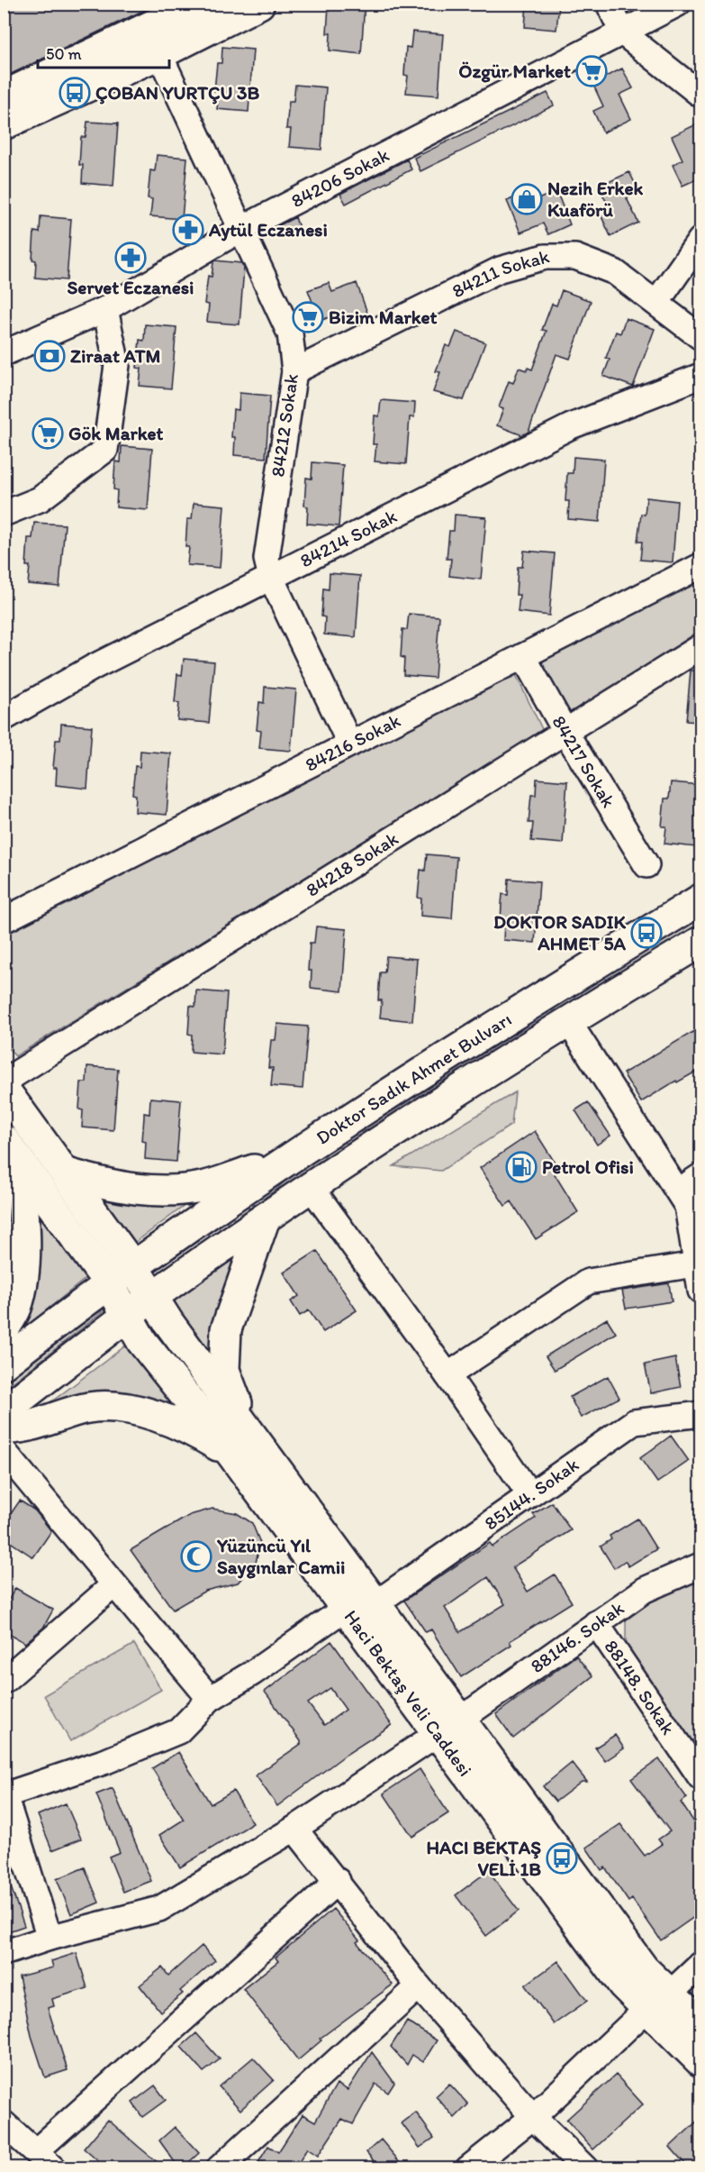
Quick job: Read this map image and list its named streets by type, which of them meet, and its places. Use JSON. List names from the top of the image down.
{
  "streets": {
    "main road": ["Doktor Sadık Ahmet Bulvarı", "Haci Bektaş Veli Caddesi"],
    "street": [
      "84206 Sokak",
      "84211 Sokak",
      "84212 Sokak",
      "84214 Sokak",
      "84216 Sokak",
      "84217 Sokak",
      "84218 Sokak",
      "85144. Sokak",
      "88146. Sokak",
      "88148. Sokak"
    ]
  },
  "crossings": [
    ["84206 Sokak", "84212 Sokak"],
    ["84211 Sokak", "84212 Sokak"],
    ["84212 Sokak", "84214 Sokak"],
    ["84212 Sokak", "84216 Sokak"],
    ["84216 Sokak", "84217 Sokak"],
    ["84217 Sokak", "84218 Sokak"],
    ["Doktor Sadık Ahmet Bulvarı", "Haci Bektaş Veli Caddesi"],
    ["85144. Sokak", "Haci Bektaş Veli Caddesi"],
    ["88146. Sokak", "88148. Sokak"],
    ["88146. Sokak", "Haci Bektaş Veli Caddesi"]
  ],
  "places": {
    "supermarket": ["Özgür Market", "Bizim Market", "Gök Market"],
    "bus stop": ["ÇOBAN YURTÇU 3B", "DOKTOR SADIK AHMET 5A", "HACI BEKTAŞ VELİ 1B"],
    "shop": ["Nezih Erkek Kuaförü"],
    "pharmacy": ["Aytül Eczanesi", "Servet Eczanesi"],
    "bank": ["Ziraat ATM"],
    "fuel station": ["Petrol Ofisi"],
    "mosque": ["Yüzüncü Yıl Saygınlar Camii"]
  },
  "scale_bar": "50 m"
}
